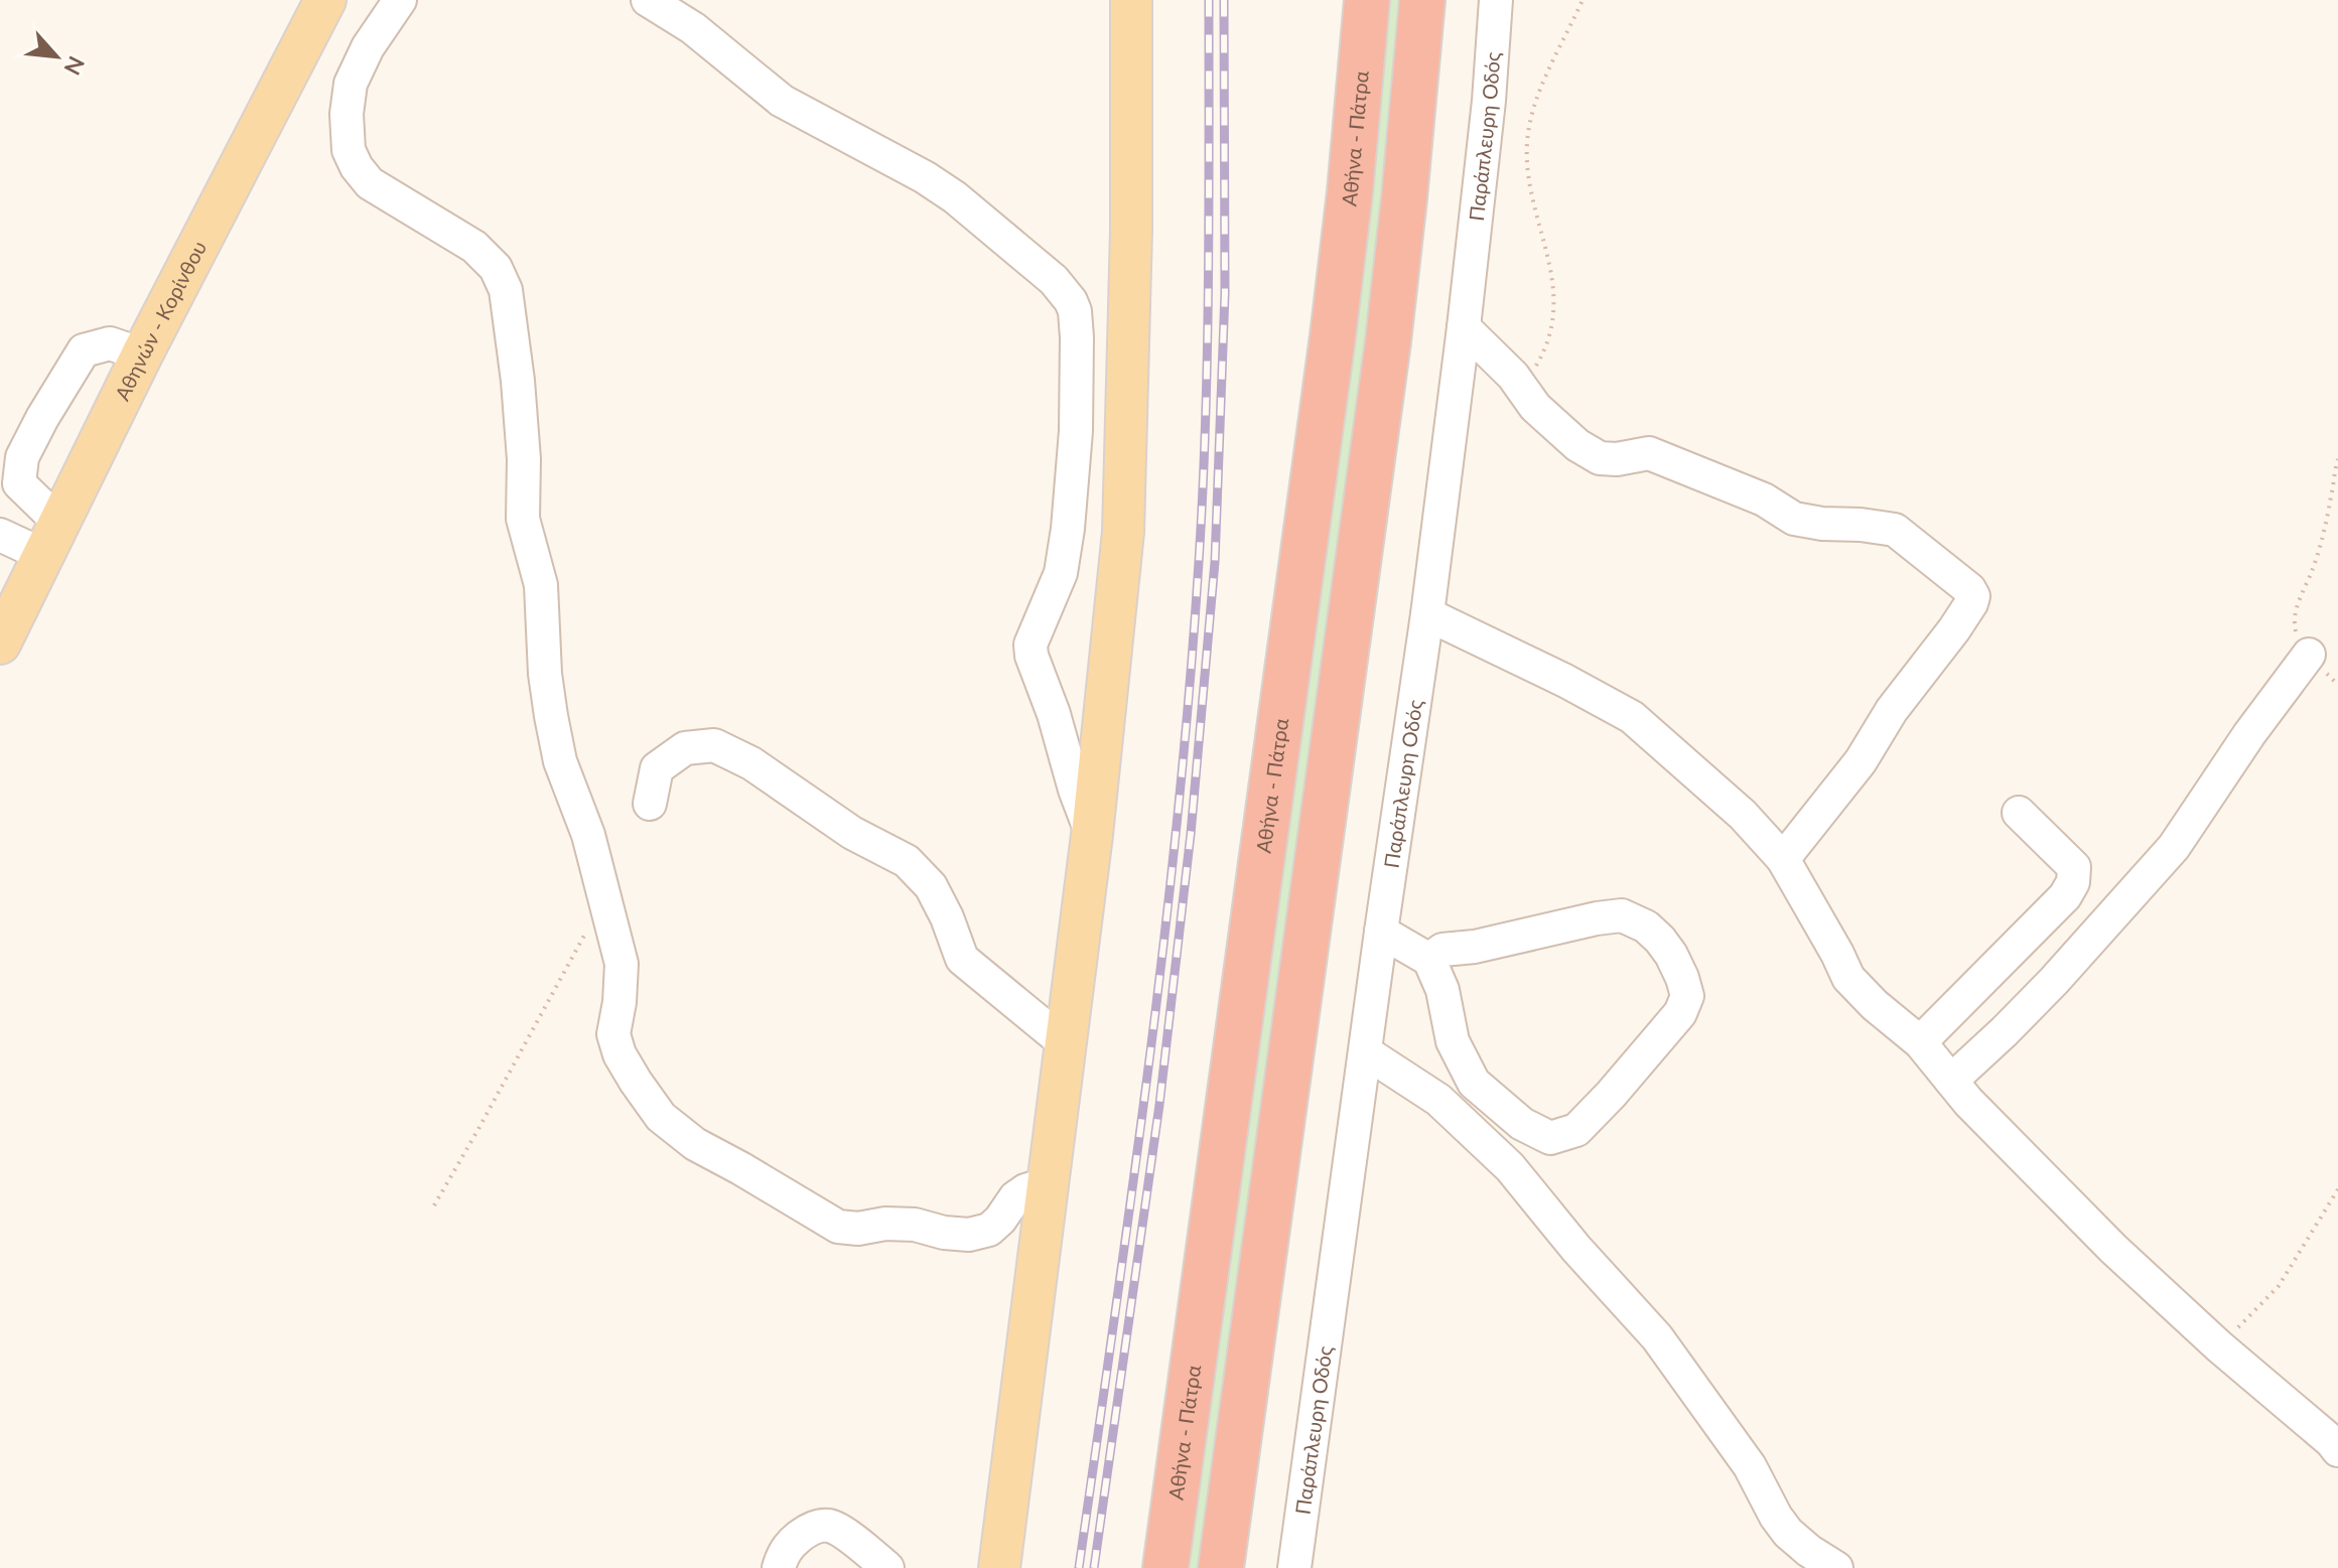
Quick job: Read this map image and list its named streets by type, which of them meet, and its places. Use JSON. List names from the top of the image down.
{
  "streets": {
    "highway": ["Αθήνα - Πάτρα"],
    "main road": ["Αθηνών - Κορίνθου"],
    "street": ["Παράπλευρη Οδός"]
  },
  "north": "bottom right"
}
